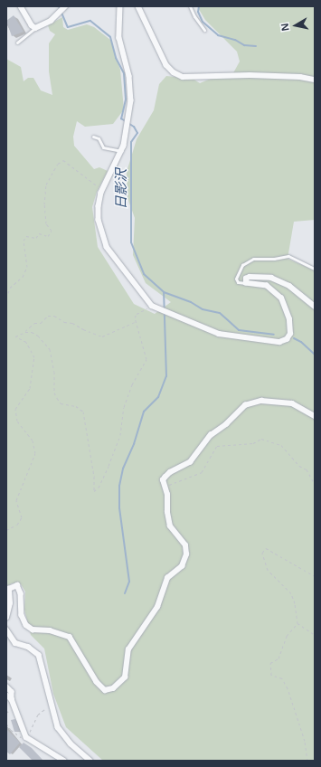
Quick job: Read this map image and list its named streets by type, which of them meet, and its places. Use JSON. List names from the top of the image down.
{
  "water": ["日影沢"],
  "north": "left"
}
